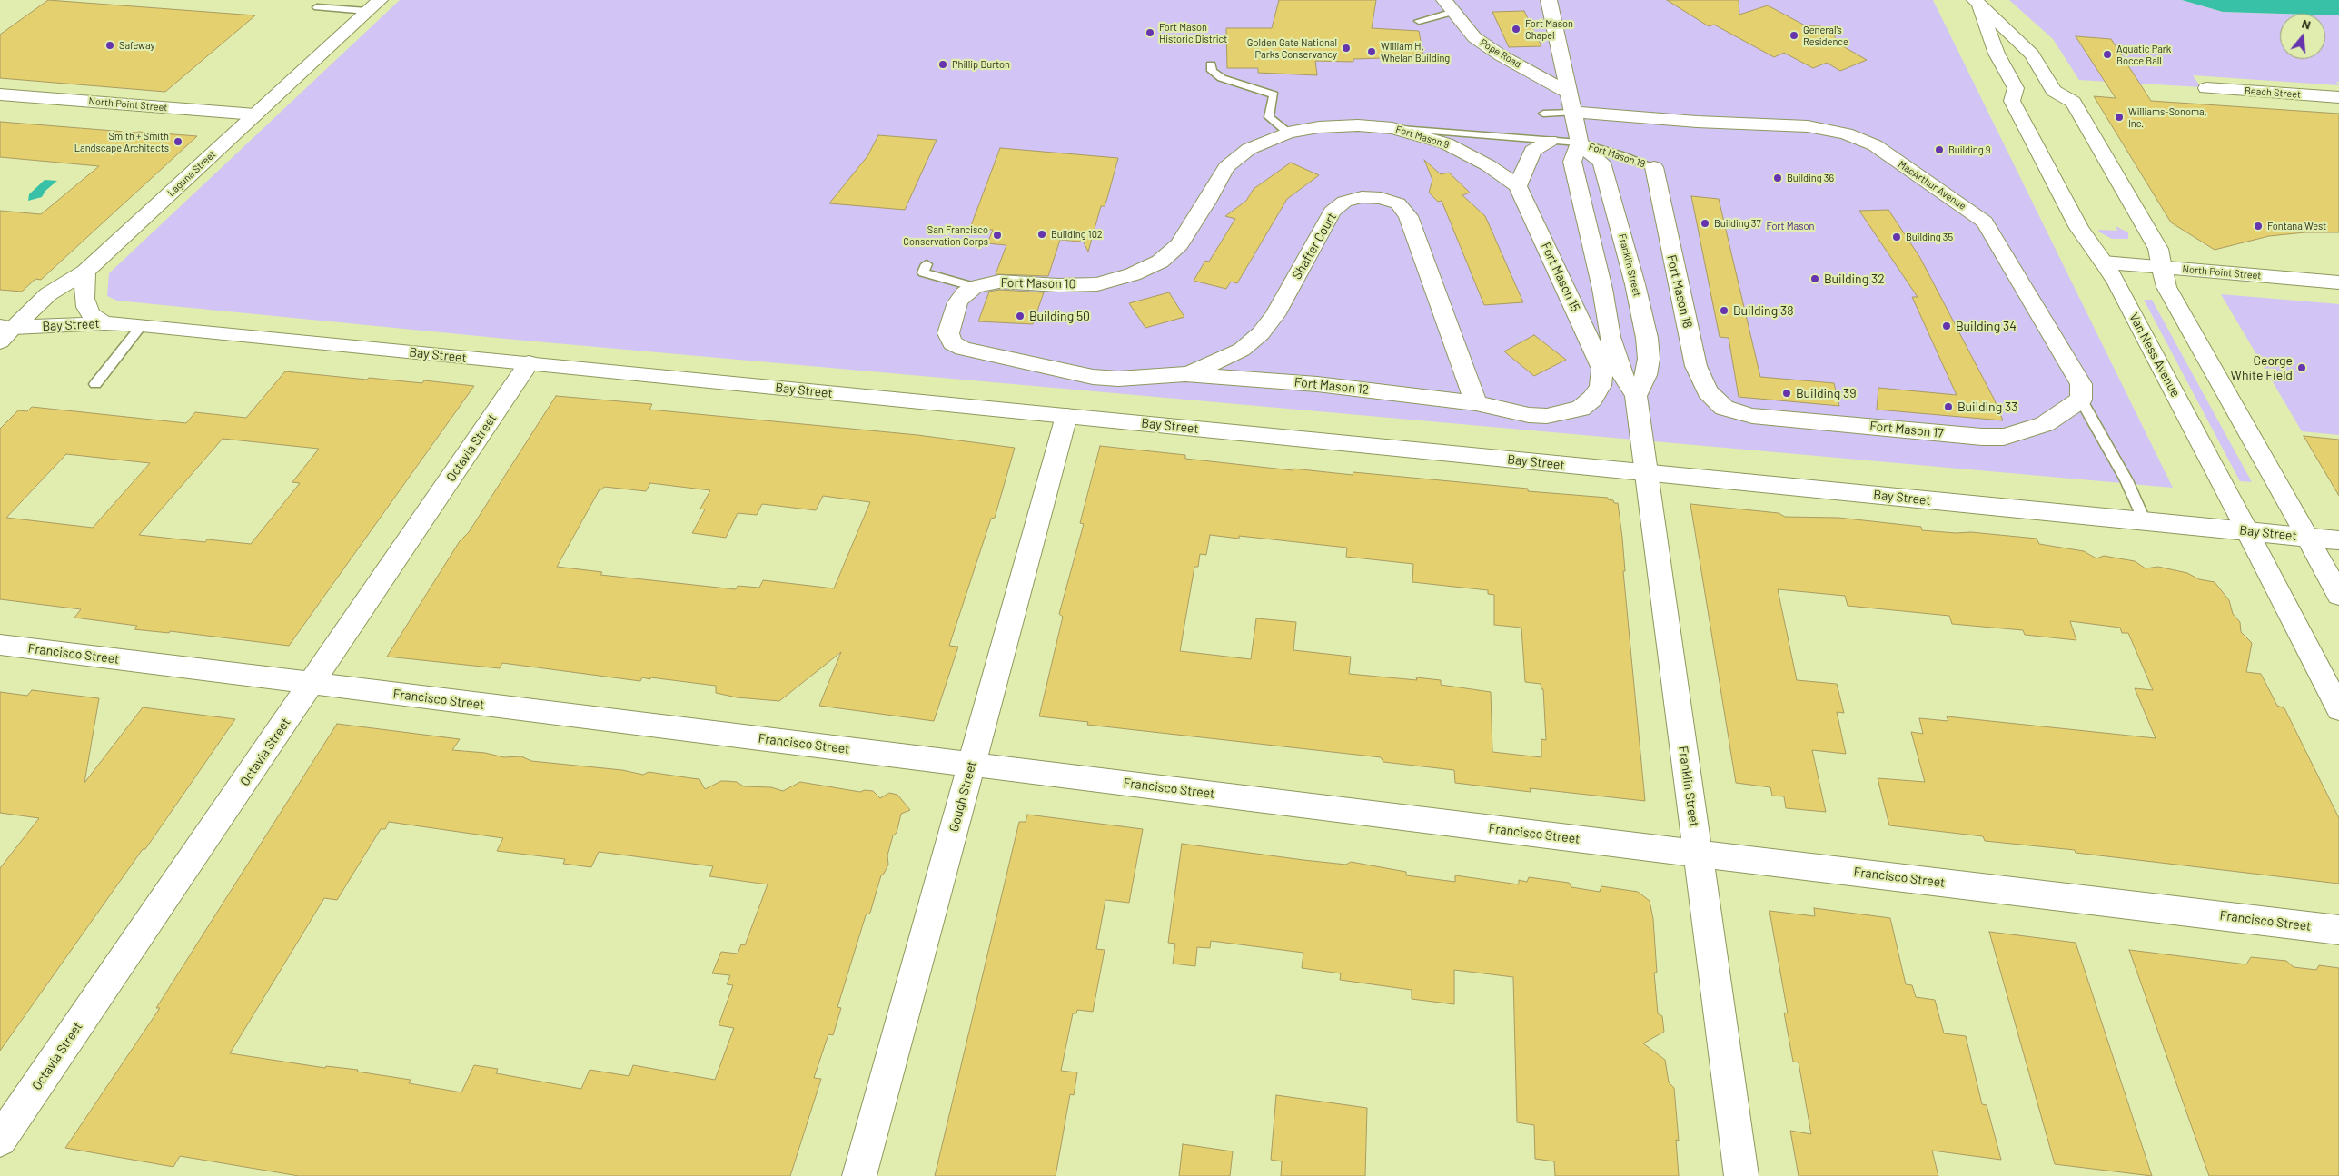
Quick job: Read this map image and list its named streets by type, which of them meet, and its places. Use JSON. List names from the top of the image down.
{
  "streets": {
    "street": [
      "Pope Road",
      "Beach Street",
      "North Point Street",
      "Fort Mason 9",
      "Laguna Street",
      "MacArthur Avenue",
      "Shafter Court",
      "Franklin Street",
      "Fort Mason 15",
      "Fort Mason 10",
      "Fort Mason 18",
      "Bay Street",
      "Van Ness Avenue",
      "Fort Mason 12",
      "Fort Mason 17",
      "Octavia Street",
      "Francisco Street",
      "Gough Street"
    ],
    "lane": ["Fort Mason 19"]
  },
  "crossings": [
    ["North Point Street", "Laguna Street"],
    ["North Point Street", "Van Ness Avenue"],
    ["Fort Mason 9", "Fort Mason 19"],
    ["Fort Mason 9", "Fort Mason 15"],
    ["Fort Mason 9", "Fort Mason 10"],
    ["Fort Mason 19", "Franklin Street"],
    ["Fort Mason 19", "Fort Mason 18"],
    ["Laguna Street", "Bay Street"],
    ["MacArthur Avenue", "Bay Street"],
    ["MacArthur Avenue", "Fort Mason 17"],
    ["Shafter Court", "Fort Mason 10"],
    ["Shafter Court", "Fort Mason 12"],
    ["Franklin Street", "Bay Street"],
    ["Franklin Street", "Francisco Street"],
    ["Fort Mason 15", "Fort Mason 12"],
    ["Fort Mason 10", "Fort Mason 12"],
    ["Fort Mason 18", "Fort Mason 17"],
    ["Bay Street", "Van Ness Avenue"],
    ["Bay Street", "Octavia Street"],
    ["Bay Street", "Gough Street"],
    ["Octavia Street", "Francisco Street"],
    ["Francisco Street", "Gough Street"]
  ],
  "parks": ["Fort Mason"],
  "places": [
    "Fort Mason Chapel",
    "Fort Mason Historic District",
    "General's Residence",
    "Safeway",
    "Golden Gate National Parks Conservancy",
    "William H. Whelan Building",
    "Aquatic Park Bocce Ball",
    "Phillip Burton",
    "Williams-Sonoma, Inc.",
    "Smith + Smith Landscape Architects",
    "Building 9",
    "Building 36",
    "Building 37",
    "Fontana West",
    "Building 102",
    "San Francisco Conservation Corps",
    "Building 35",
    "Building 32",
    "Building 38",
    "Building 50",
    "Building 34",
    "George White Field",
    "Building 39",
    "Building 33"
  ],
  "north": "top"
}
